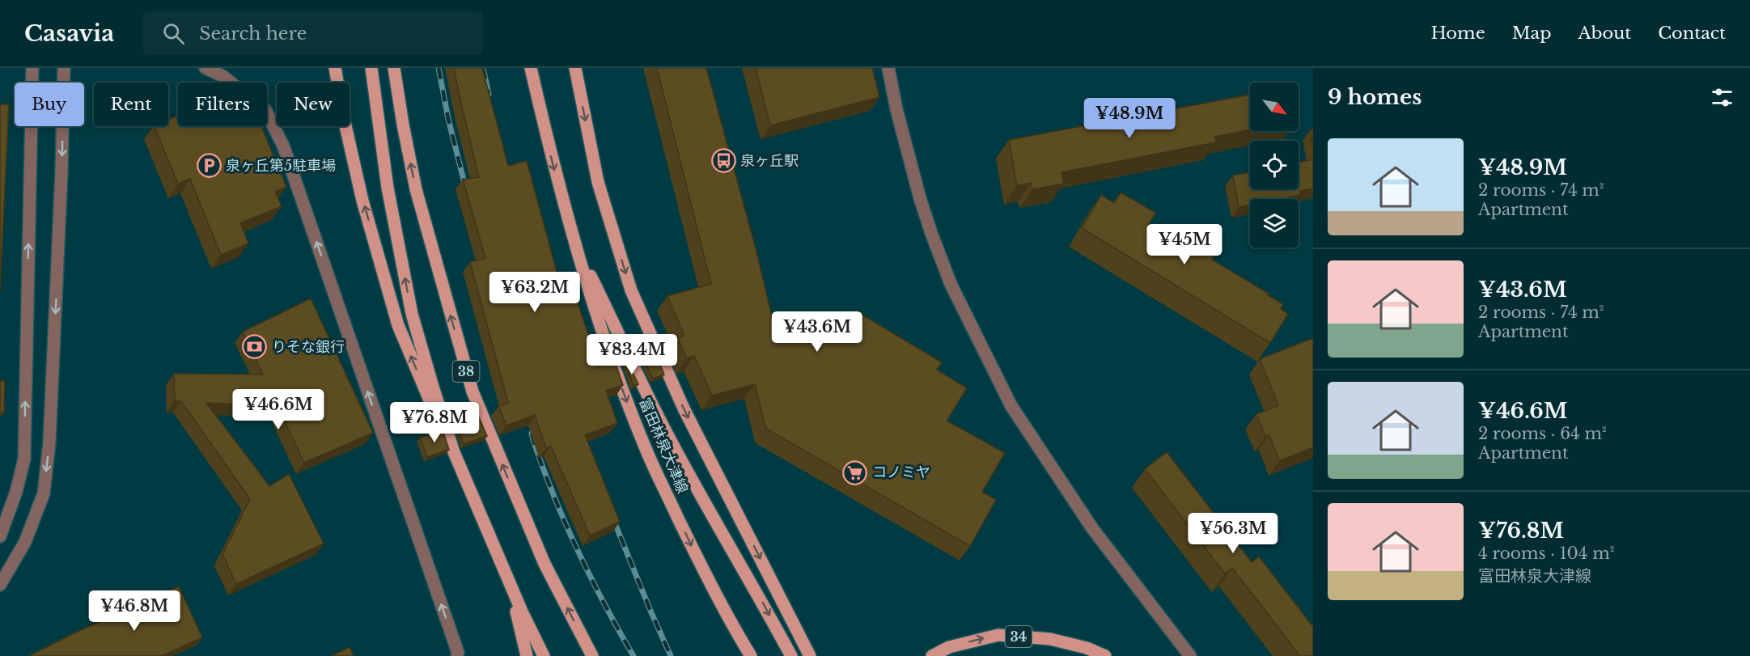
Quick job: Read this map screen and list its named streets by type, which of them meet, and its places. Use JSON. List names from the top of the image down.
{
  "streets": {
    "main road": ["38", "富田林泉大津線", "34"]
  },
  "places": {
    "bus stop": ["泉ヶ丘駅"],
    "parking": ["泉ヶ丘第5駐車場"],
    "bank": ["りそな銀行"],
    "supermarket": ["コノミヤ"]
  },
  "north": "bottom right",
  "page": {
    "header": "Casavia",
    "search": "Search here",
    "nav": [
      "Home",
      "Map",
      "About",
      "Contact"
    ],
    "heading": "9 homes",
    "chip": [
      "Buy",
      "Rent",
      "Filters",
      "New"
    ],
    "price": [
      "¥48.9M",
      "¥45M",
      "¥63.2M",
      "¥43.6M",
      "¥83.4M",
      "¥46.6M",
      "¥76.8M",
      "¥56.3M",
      "¥46.8M"
    ],
    "list": [
      {
        "name": "¥48.9M",
        "note": "2 rooms · 74 m² · Apartment"
      },
      {
        "name": "¥43.6M",
        "note": "2 rooms · 74 m² · Apartment"
      },
      {
        "name": "¥46.6M",
        "note": "2 rooms · 64 m² · Apartment"
      },
      {
        "name": "¥76.8M",
        "note": "4 rooms · 104 m² · 富田林泉大津線"
      }
    ]
  }
}
